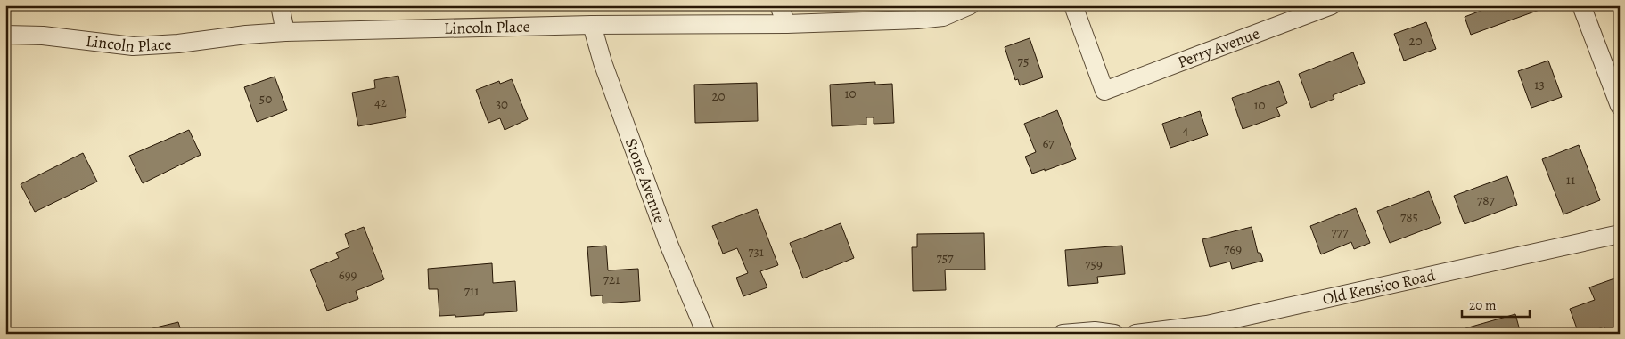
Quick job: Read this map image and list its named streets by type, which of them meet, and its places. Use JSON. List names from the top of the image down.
{
  "streets": {
    "street": [
      "Lincoln Place",
      "Perry Avenue",
      "Stone Avenue",
      "Old Kensico Road"
    ]
  },
  "crossings": [
    ["Lincoln Place", "Stone Avenue"]
  ],
  "house_numbers": [
    "20",
    "75",
    "13",
    "10",
    "20",
    "50",
    "42",
    "30",
    "10",
    "4",
    "67",
    "11",
    "787",
    "785",
    "777",
    "769",
    "731",
    "757",
    "759",
    "699",
    "721",
    "711"
  ],
  "scale_bar": "20 m"
}
